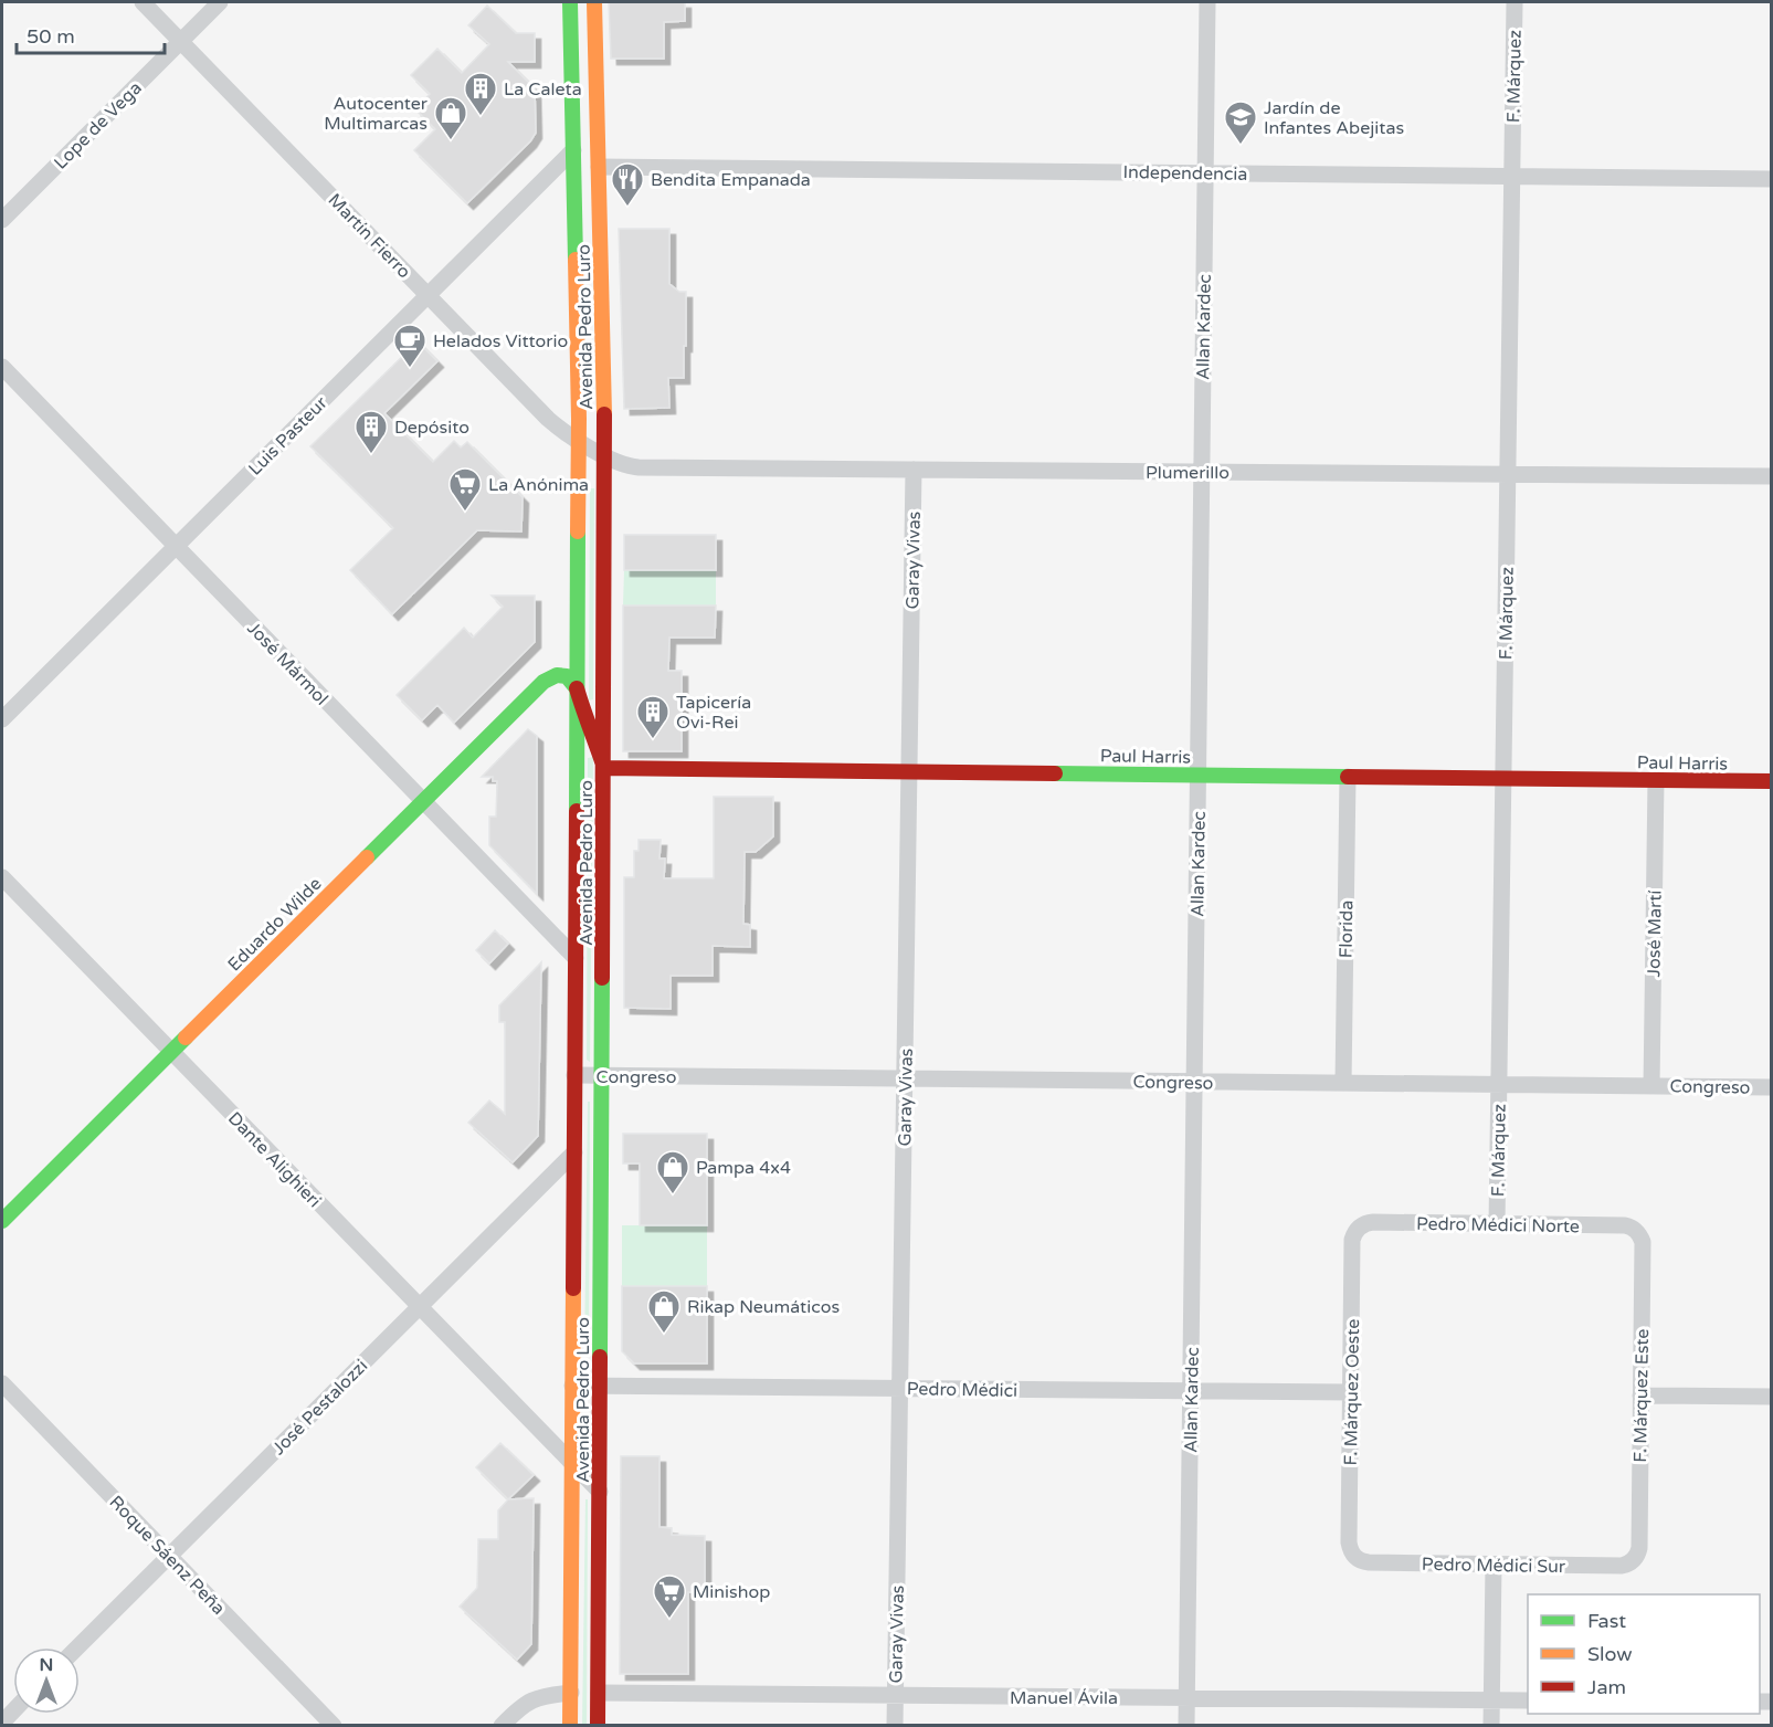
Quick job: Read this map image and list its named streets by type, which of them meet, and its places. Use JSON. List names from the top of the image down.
{
  "streets": {
    "main road": ["Avenida Pedro Luro", "Paul Harris", "Eduardo Wilde"],
    "street": [
      "F. Márquez",
      "Lope de Vega",
      "Independencia",
      "Martín Fierro",
      "Allan Kardec",
      "Luis Pasteur",
      "Plumerillo",
      "Garay Vivas",
      "José Mármol",
      "Florida",
      "José Martí",
      "Congreso",
      "Dante Alighieri",
      "Pedro Médici Norte",
      "Pedro Médici",
      "F. Márquez Oeste",
      "F. Márquez Este",
      "José Pestalozzi",
      "Roque Sáenz Peña",
      "Pedro Médici Sur",
      "Manuel Ávila"
    ]
  },
  "crossings": [
    ["F. Márquez", "Independencia"],
    ["F. Márquez", "Plumerillo"],
    ["F. Márquez", "Paul Harris"],
    ["F. Márquez", "Congreso"],
    ["F. Márquez", "Pedro Médici Norte"],
    ["Lope de Vega", "Martín Fierro"],
    ["Independencia", "Avenida Pedro Luro"],
    ["Independencia", "Allan Kardec"],
    ["Martín Fierro", "Avenida Pedro Luro"],
    ["Martín Fierro", "Luis Pasteur"],
    ["Martín Fierro", "Plumerillo"],
    ["Avenida Pedro Luro", "Luis Pasteur"],
    ["Avenida Pedro Luro", "Plumerillo"],
    ["Avenida Pedro Luro", "José Mármol"],
    ["Avenida Pedro Luro", "Paul Harris"],
    ["Avenida Pedro Luro", "Eduardo Wilde"],
    ["Avenida Pedro Luro", "Congreso"],
    ["Avenida Pedro Luro", "Dante Alighieri"],
    ["Avenida Pedro Luro", "Pedro Médici"],
    ["Avenida Pedro Luro", "José Pestalozzi"],
    ["Avenida Pedro Luro", "Manuel Ávila"],
    ["Allan Kardec", "Plumerillo"],
    ["Allan Kardec", "Paul Harris"],
    ["Allan Kardec", "Congreso"],
    ["Allan Kardec", "Pedro Médici"],
    ["Allan Kardec", "Manuel Ávila"],
    ["Luis Pasteur", "José Mármol"],
    ["Plumerillo", "Garay Vivas"],
    ["Garay Vivas", "Paul Harris"],
    ["Garay Vivas", "Congreso"],
    ["Garay Vivas", "Pedro Médici"],
    ["Garay Vivas", "Manuel Ávila"],
    ["José Mármol", "Eduardo Wilde"],
    ["Paul Harris", "Florida"],
    ["Paul Harris", "José Martí"],
    ["Eduardo Wilde", "Dante Alighieri"],
    ["Florida", "Congreso"],
    ["José Martí", "Congreso"],
    ["Dante Alighieri", "José Pestalozzi"],
    ["Pedro Médici Norte", "F. Márquez Oeste"],
    ["Pedro Médici Norte", "F. Márquez Este"],
    ["Pedro Médici", "F. Márquez Oeste"],
    ["F. Márquez Oeste", "Pedro Médici Sur"],
    ["F. Márquez Este", "Pedro Médici Sur"],
    ["José Pestalozzi", "Roque Sáenz Peña"]
  ],
  "places": {
    "building": ["La Caleta", "Depósito", "Tapicería Ovi-Rei"],
    "shop": ["Autocenter Multimarcas", "Pampa 4x4", "Rikap Neumáticos"],
    "school or university": ["Jardín de Infantes Abejitas"],
    "restaurant": ["Bendita Empanada"],
    "cafe": ["Helados Vittorio"],
    "supermarket": ["La Anónima", "Minishop"]
  },
  "legend": ["Fast", "Slow", "Jam"],
  "scale_bar": "50 m",
  "north": "top"
}
